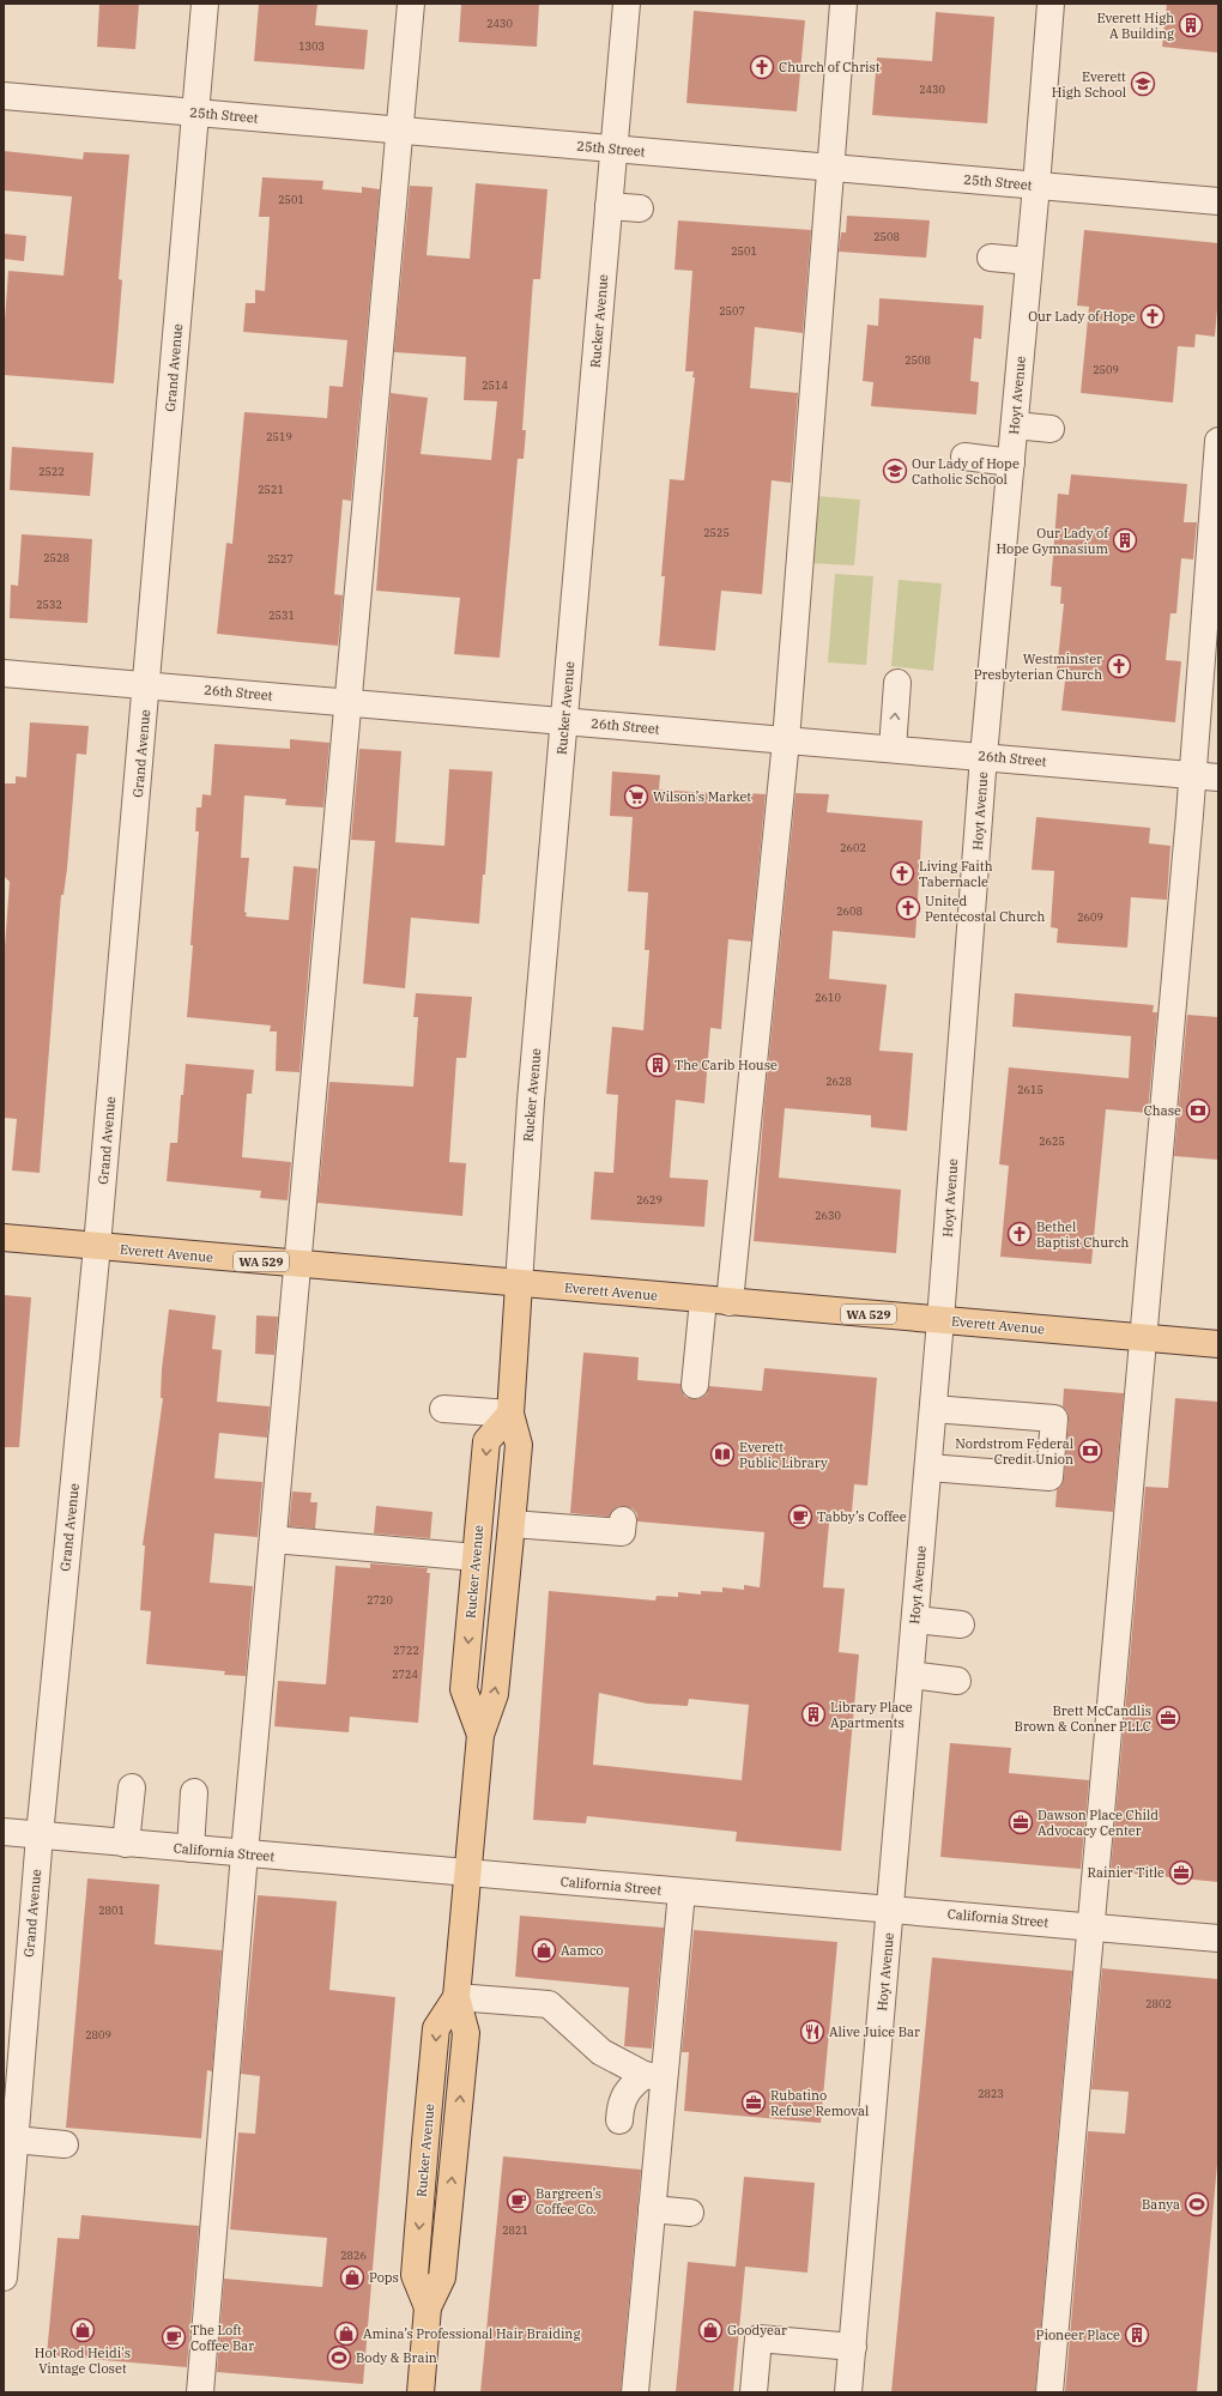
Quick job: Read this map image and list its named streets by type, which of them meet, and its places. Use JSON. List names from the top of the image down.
{
  "streets": {
    "main road": ["Rucker Avenue", "Everett Avenue", "WA 529"],
    "street": [
      "25th Street",
      "Grand Avenue",
      "Hoyt Avenue",
      "26th Street",
      "California Street"
    ]
  },
  "crossings": [
    ["25th Street", "Rucker Avenue"],
    ["25th Street", "Grand Avenue"],
    ["25th Street", "Hoyt Avenue"],
    ["Rucker Avenue", "26th Street"],
    ["Rucker Avenue", "Everett Avenue"],
    ["Rucker Avenue", "California Street"],
    ["Grand Avenue", "26th Street"],
    ["Grand Avenue", "Everett Avenue"],
    ["Grand Avenue", "California Street"],
    ["Hoyt Avenue", "26th Street"],
    ["Hoyt Avenue", "Everett Avenue"],
    ["Hoyt Avenue", "California Street"]
  ],
  "places": {
    "building": [
      "Everett High A Building",
      "Our Lady of Hope Gymnasium",
      "The Carib House",
      "Library Place Apartments",
      "Pioneer Place"
    ],
    "church": [
      "Church of Christ",
      "Our Lady of Hope",
      "Westminster Presbyterian Church",
      "Living Faith Tabernacle",
      "United Pentecostal Church",
      "Bethel Baptist Church"
    ],
    "school or university": ["Everett High School", "Our Lady of Hope Catholic School"],
    "supermarket": ["Wilson’s Market"],
    "bank": ["Chase", "Nordstrom Federal Credit Union"],
    "library": ["Everett Public Library"],
    "cafe": ["Tabby’s Coffee", "Bargreen’s Coffee Co.", "The Loft Coffee Bar"],
    "office": [
      "Brett McCandlis Brown & Conner PLLC",
      "Dawson Place Child Advocacy Center",
      "Rainier Title",
      "Rubatino Refuse Removal"
    ],
    "shop": [
      "Aamco",
      "Pops",
      "Hot Rod Heidi's Vintage Closet",
      "Goodyear",
      "Amina’s Professional Hair Braiding"
    ],
    "restaurant": ["Alive Juice Bar"],
    "sports": ["Banya", "Body & Brain"]
  },
  "house_numbers": [
    "2430",
    "1303",
    "2430",
    "2501",
    "2508",
    "2501",
    "2507",
    "2508",
    "2509",
    "2514",
    "2519",
    "2522",
    "2521",
    "2525",
    "2528",
    "2527",
    "2532",
    "2531",
    "2602",
    "2608",
    "2609",
    "2610",
    "2628",
    "2615",
    "2625",
    "2629",
    "2630",
    "2720",
    "2722",
    "2724",
    "2801",
    "2802",
    "2809",
    "2823",
    "2821",
    "2826"
  ]
}
